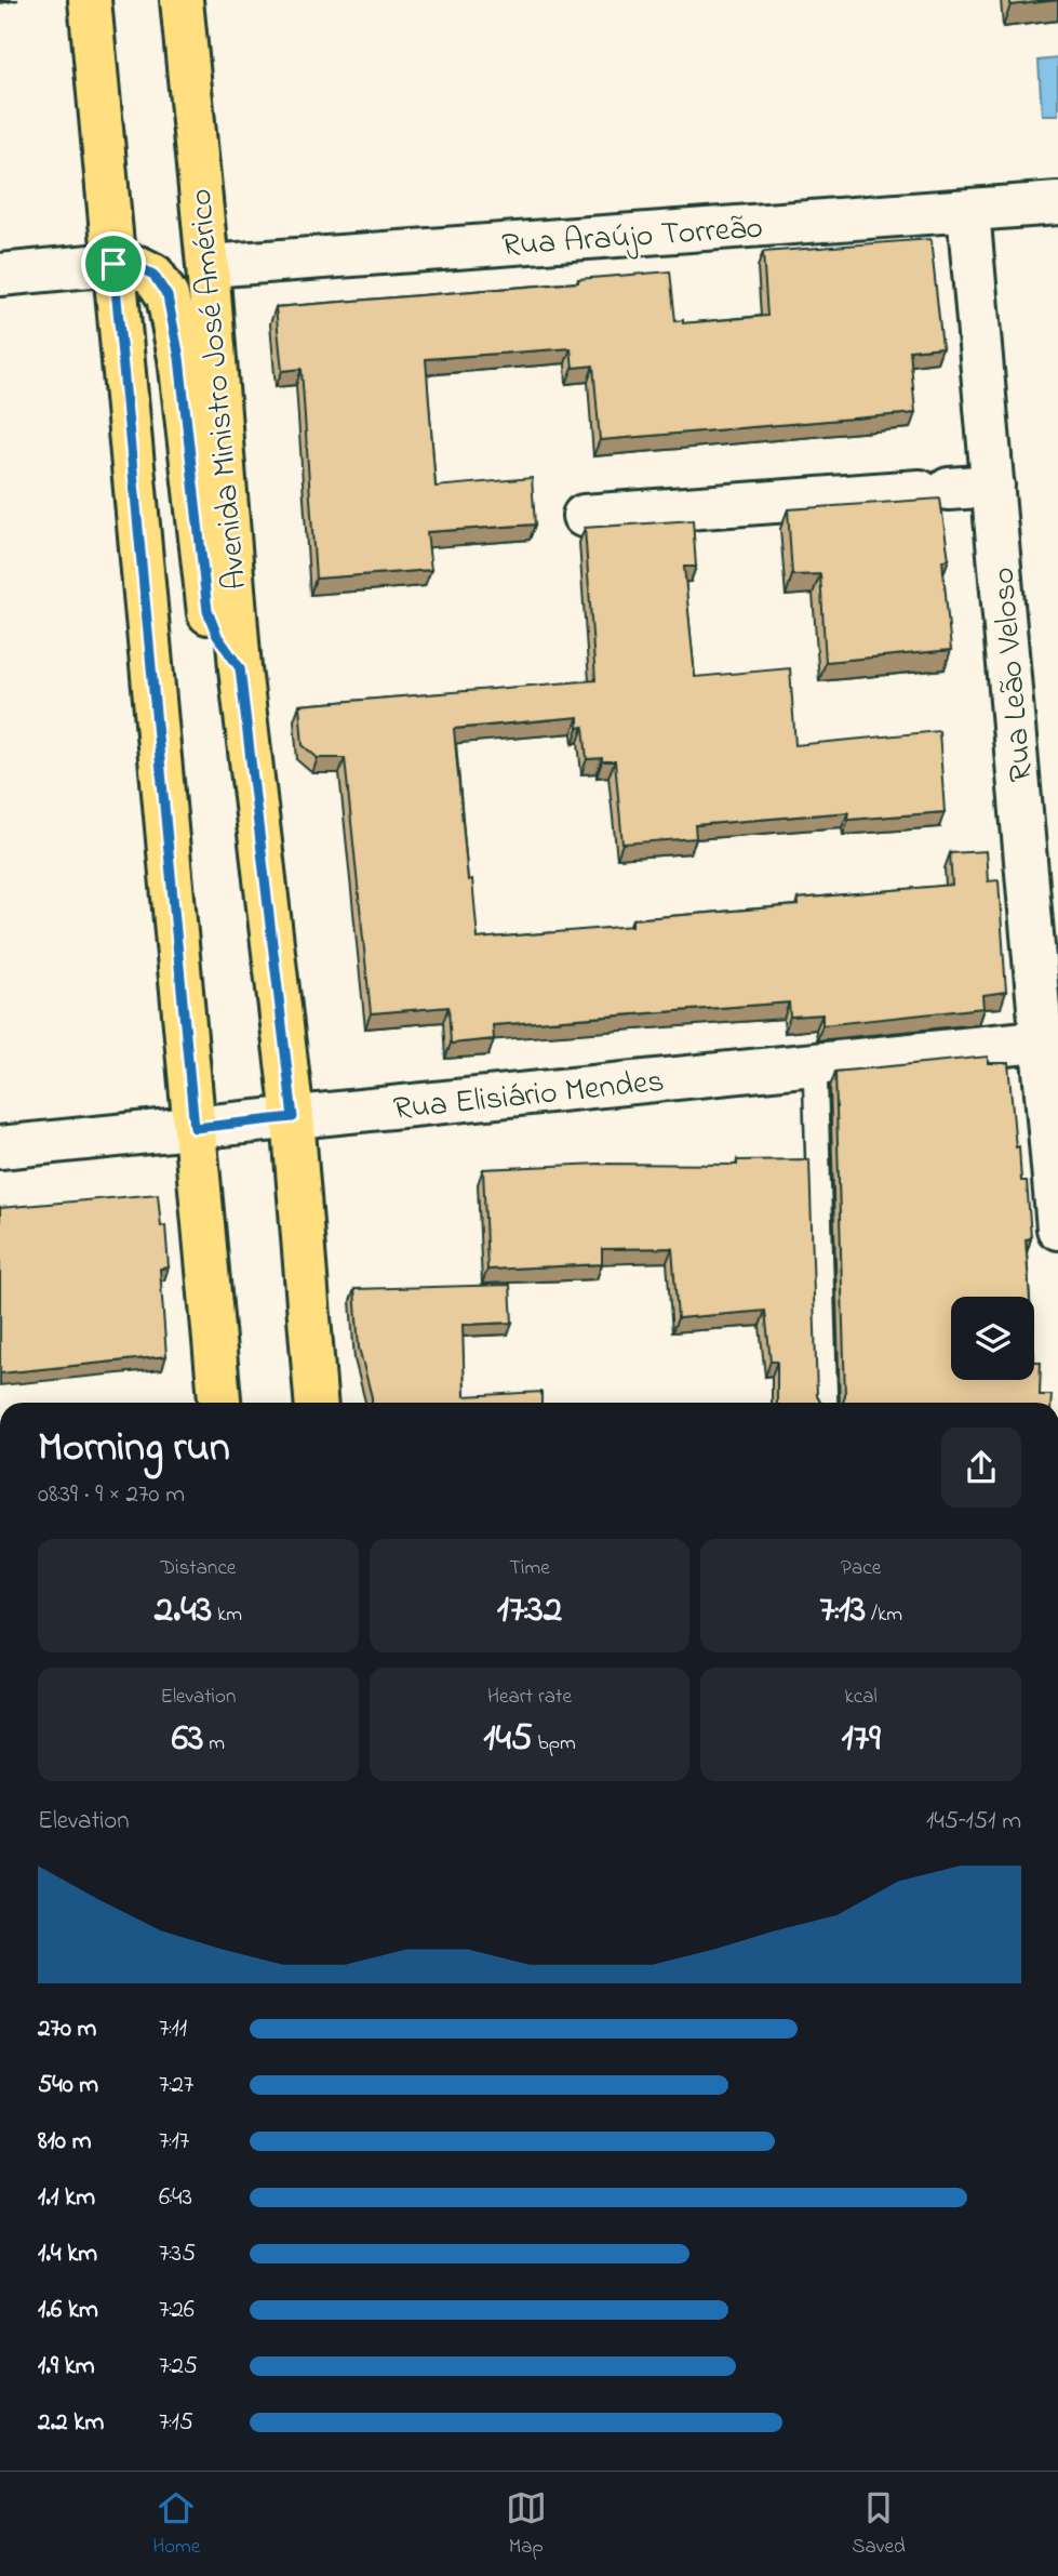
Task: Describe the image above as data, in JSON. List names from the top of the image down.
{
  "streets": {
    "main road": ["Avenida Ministro José Américo"],
    "street": ["Rua Araújo Torreão", "Rua Leão Veloso", "Rua Elisiário Mendes"]
  },
  "crossings": [
    ["Rua Araújo Torreão", "Avenida Ministro José Américo"],
    ["Rua Araújo Torreão", "Rua Leão Veloso"],
    ["Avenida Ministro José Américo", "Rua Elisiário Mendes"],
    ["Rua Leão Veloso", "Rua Elisiário Mendes"]
  ],
  "page": {
    "heading": ["Morning run", "08:39 · 9 × 270 m"],
    "stats": [
      ["Distance", "2.43 km"],
      ["Time", "17:32"],
      ["Pace", "7:13 /km"],
      ["Elevation", "63 m"],
      ["Heart rate", "145 bpm"],
      ["kcal", "179"]
    ],
    "chart": ["Elevation", "145–151 m"],
    "list": [
      {
        "name": "270 m",
        "note": "7:11"
      },
      {
        "name": "540 m",
        "note": "7:27"
      },
      {
        "name": "810 m",
        "note": "7:17"
      },
      {
        "name": "1.1 km",
        "note": "6:43"
      },
      {
        "name": "1.4 km",
        "note": "7:35"
      },
      {
        "name": "1.6 km",
        "note": "7:26"
      },
      {
        "name": "1.9 km",
        "note": "7:25"
      },
      {
        "name": "2.2 km",
        "note": "7:15"
      }
    ],
    "tabs": ["Home", "Map", "Saved"]
  }
}
